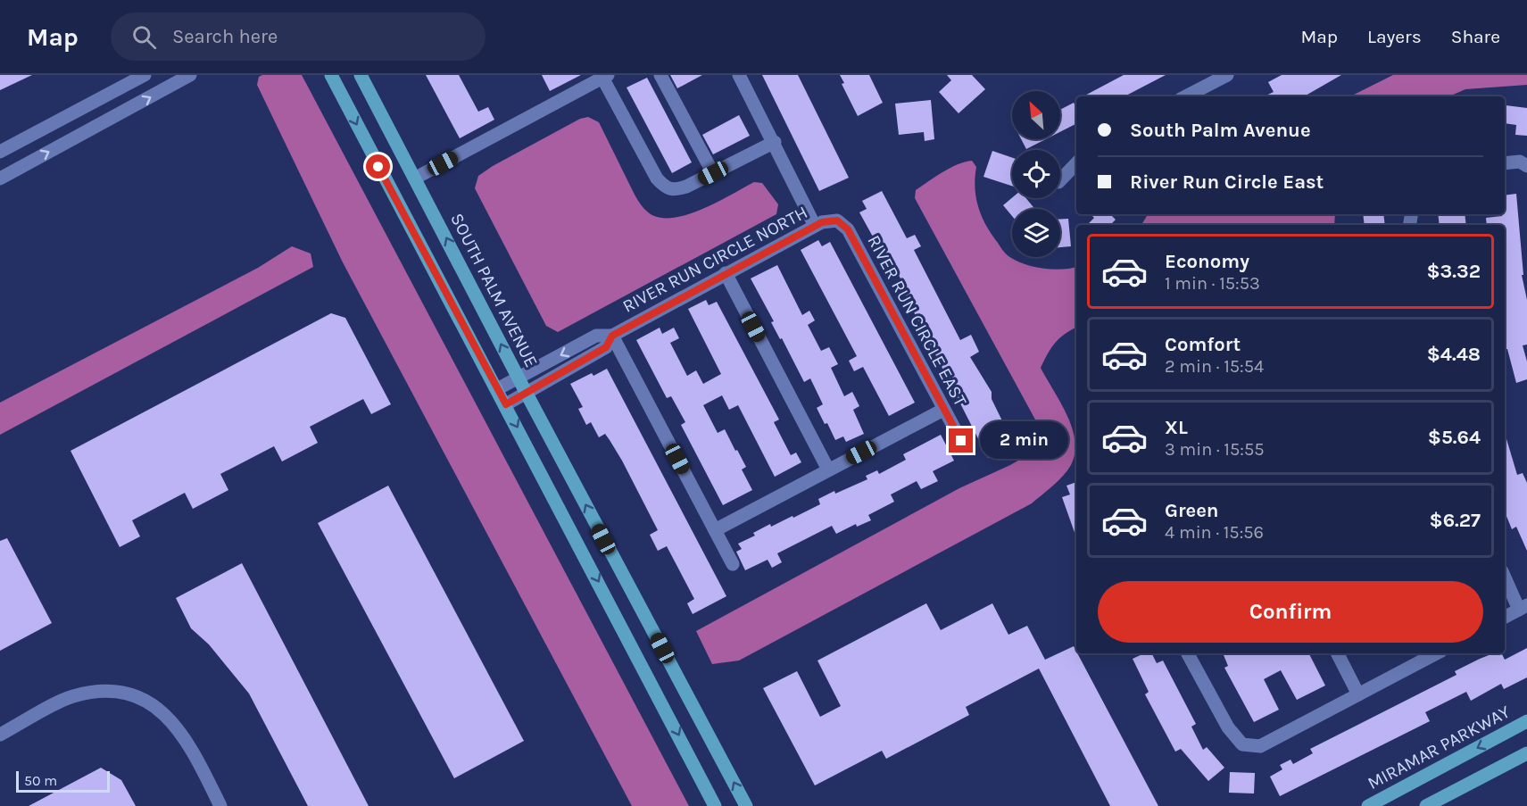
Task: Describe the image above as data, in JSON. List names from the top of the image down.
{
  "streets": {
    "main road": ["SOUTH PALM AVENUE", "MIRAMAR PARKWAY"],
    "street": ["RIVER RUN CIRCLE NORTH", "RIVER RUN CIRCLE EAST"]
  },
  "crossings": [
    ["RIVER RUN CIRCLE NORTH", "SOUTH PALM AVENUE"],
    ["RIVER RUN CIRCLE NORTH", "RIVER RUN CIRCLE EAST"]
  ],
  "scale_bar": "50 m",
  "north": "top left",
  "page": {
    "header": "Map",
    "search": "Search here",
    "nav": ["Map", "Layers", "Share"],
    "banner": ["South Palm Avenue", "River Run Circle East"],
    "list": [
      {
        "name": "Economy",
        "note": "1 min · 15:53",
        "value": "$3.32"
      },
      {
        "name": "Comfort",
        "note": "2 min · 15:54",
        "value": "$4.48"
      },
      {
        "name": "XL",
        "note": "3 min · 15:55",
        "value": "$5.64"
      },
      {
        "name": "Green",
        "note": "4 min · 15:56",
        "value": "$6.27"
      }
    ],
    "bubble": "2 min",
    "buttons": "Confirm",
    "scale": "50 m"
  }
}
